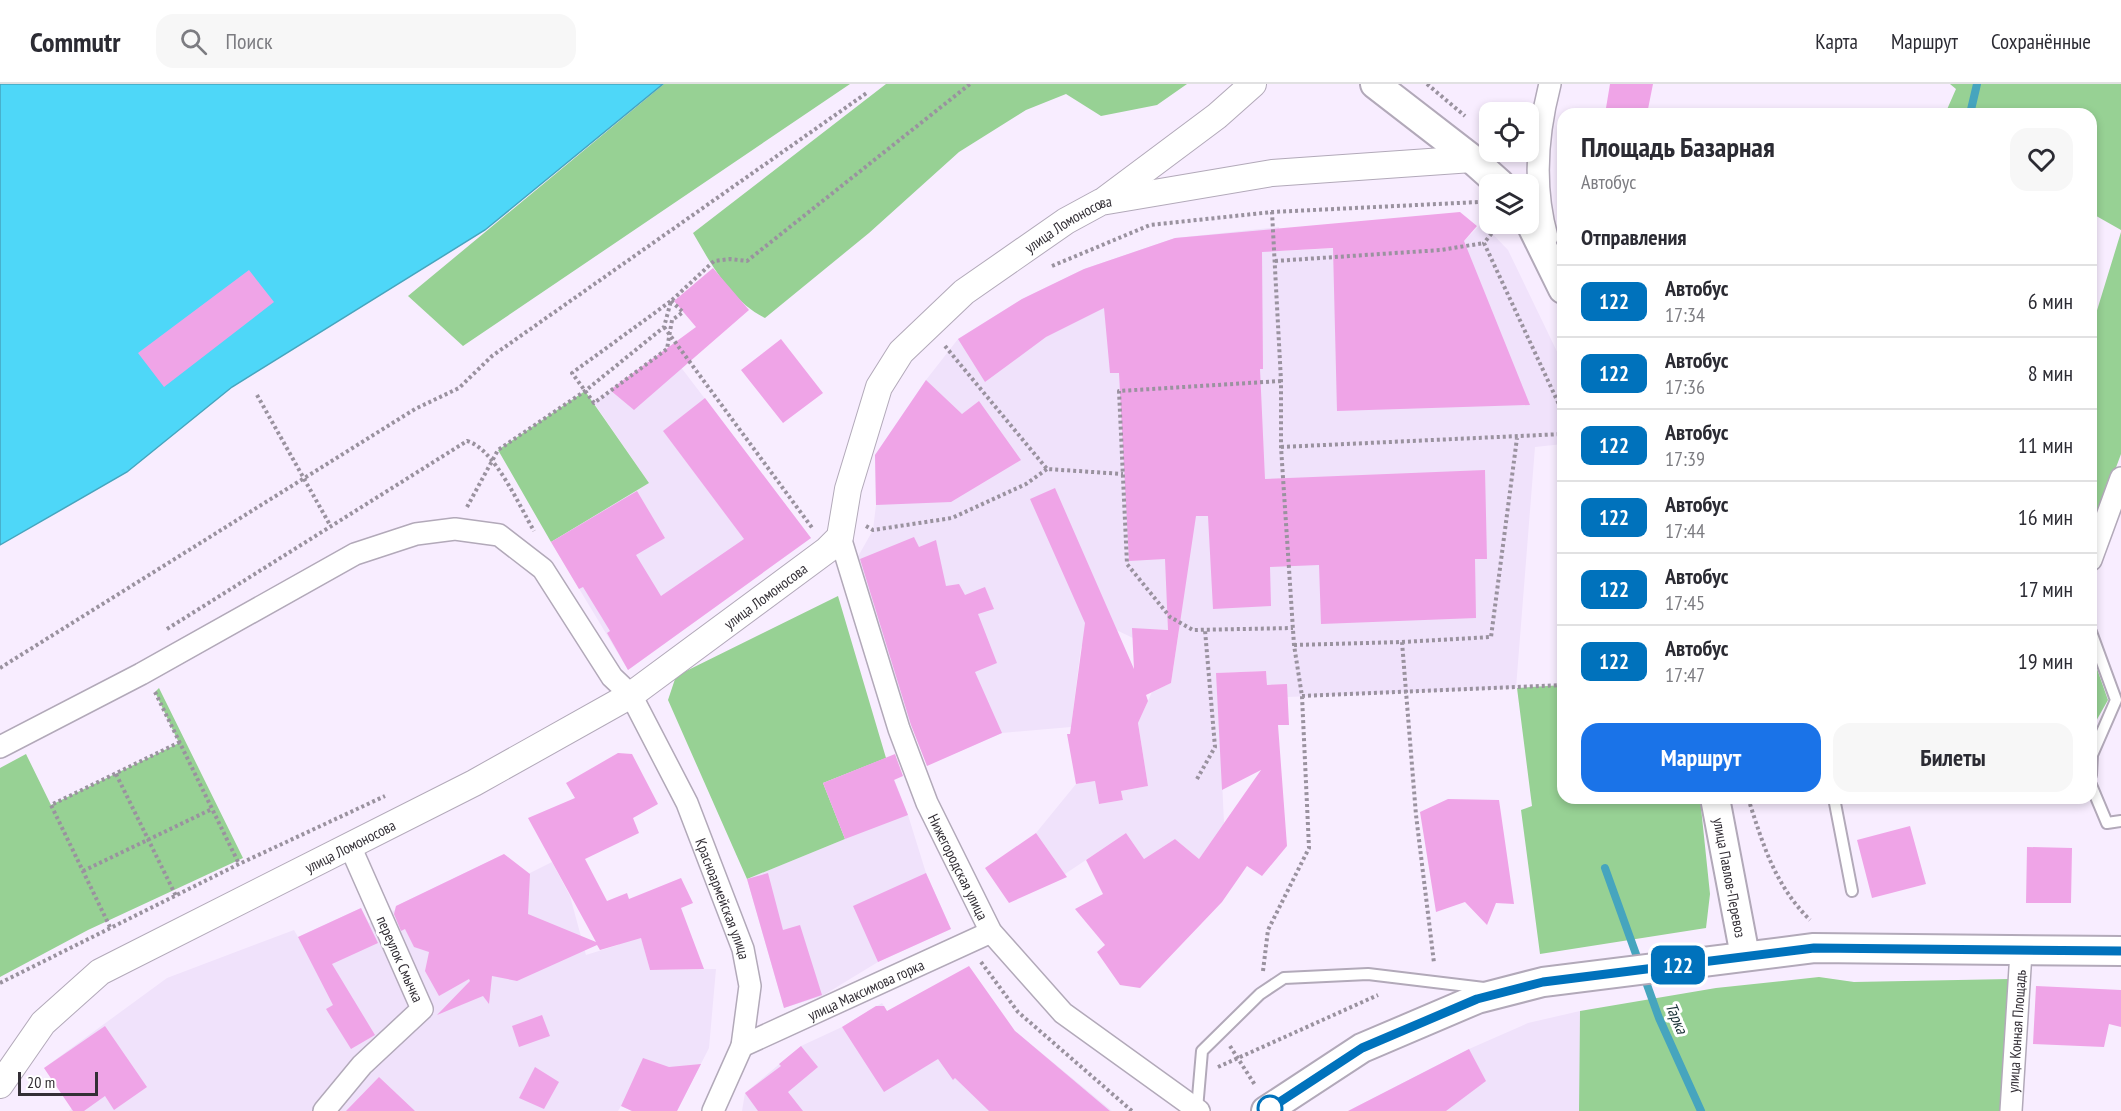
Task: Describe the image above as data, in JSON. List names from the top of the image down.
{
  "streets": {
    "main road": ["улица Павлов-Перевоз"],
    "street": [
      "улица Ломоносова",
      "Нижегородская улица",
      "Красноармейская улица",
      "переулок Смычка",
      "улица Максимова горка",
      "улица Конная Площадь"
    ]
  },
  "crossings": [
    ["улица Ломоносова", "Нижегородская улица"],
    ["улица Ломоносова", "Красноармейская улица"],
    ["улица Ломоносова", "переулок Смычка"],
    ["Нижегородская улица", "улица Максимова горка"],
    ["Красноармейская улица", "улица Максимова горка"]
  ],
  "water": ["Тарка"],
  "lines": ["bus line 122"],
  "scale_bar": "20 m",
  "page": {
    "header": "Commutr",
    "search": "Поиск",
    "nav": ["Карта", "Маршрут", "Сохранённые"],
    "on_map": "122",
    "heading": [
      ["Площадь Базарная", "Автобус"],
      "Отправления"
    ],
    "list": [
      {
        "mark": "122",
        "name": "Автобус",
        "note": "17:34",
        "value": "6 мин"
      },
      {
        "mark": "122",
        "name": "Автобус",
        "note": "17:36",
        "value": "8 мин"
      },
      {
        "mark": "122",
        "name": "Автобус",
        "note": "17:39",
        "value": "11 мин"
      },
      {
        "mark": "122",
        "name": "Автобус",
        "note": "17:44",
        "value": "16 мин"
      },
      {
        "mark": "122",
        "name": "Автобус",
        "note": "17:45",
        "value": "17 мин"
      },
      {
        "mark": "122",
        "name": "Автобус",
        "note": "17:47",
        "value": "19 мин"
      }
    ],
    "buttons": ["Маршрут", "Билеты"],
    "scale": "20 m"
  }
}
